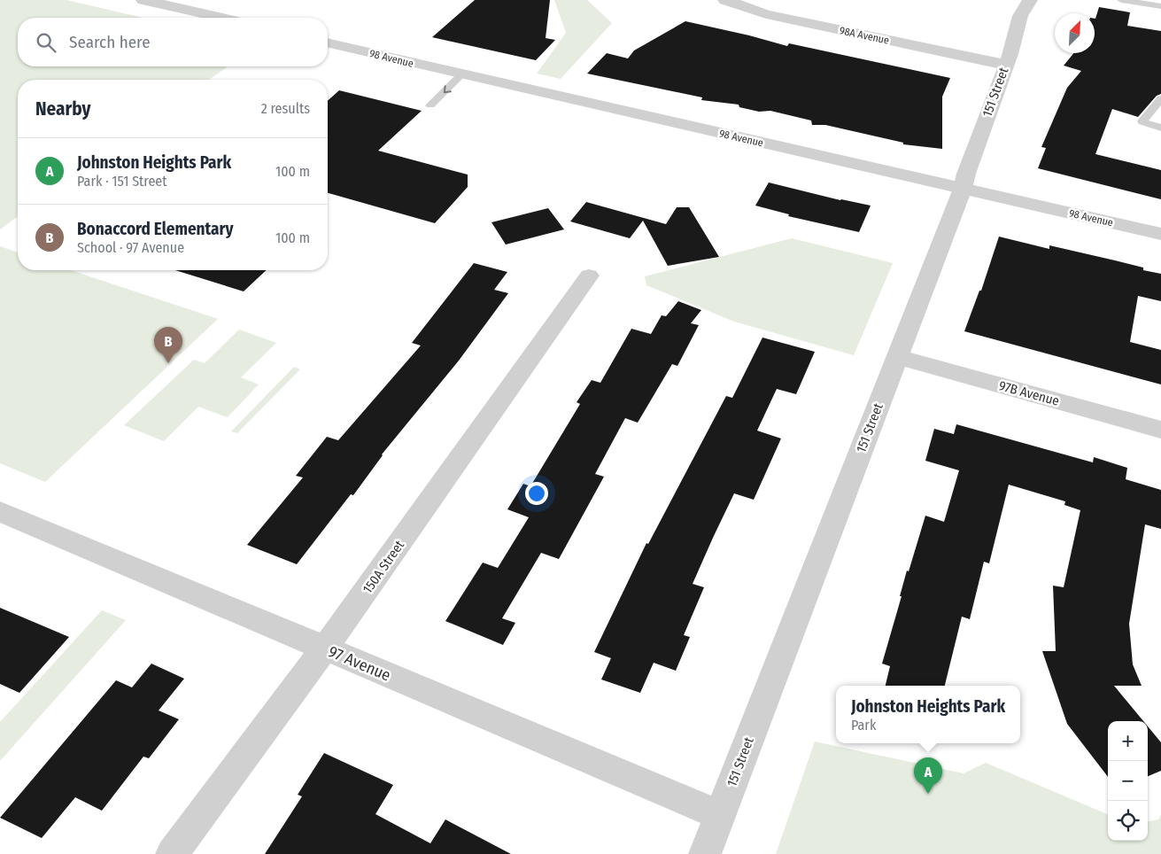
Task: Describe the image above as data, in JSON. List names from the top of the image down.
{
  "streets": {
    "street": [
      "98A Avenue",
      "98 Avenue",
      "151 Street",
      "97B Avenue",
      "150A Street",
      "97 Avenue"
    ]
  },
  "crossings": [
    ["98A Avenue", "151 Street"],
    ["98 Avenue", "151 Street"],
    ["151 Street", "97B Avenue"],
    ["151 Street", "97 Avenue"],
    ["150A Street", "97 Avenue"]
  ],
  "north": "top right",
  "page": {
    "search": "Search here",
    "heading": ["Nearby", "2 results"],
    "list": [
      {
        "mark": "A",
        "name": "Johnston Heights Park",
        "note": "Park · 151 Street",
        "value": "100 m"
      },
      {
        "mark": "B",
        "name": "Bonaccord Elementary",
        "note": "School · 97 Avenue",
        "value": "100 m"
      }
    ],
    "pins": ["B", "A"],
    "popup": ["Johnston Heights Park", "Park"],
    "map_buttons": ["+", "−"]
  }
}
